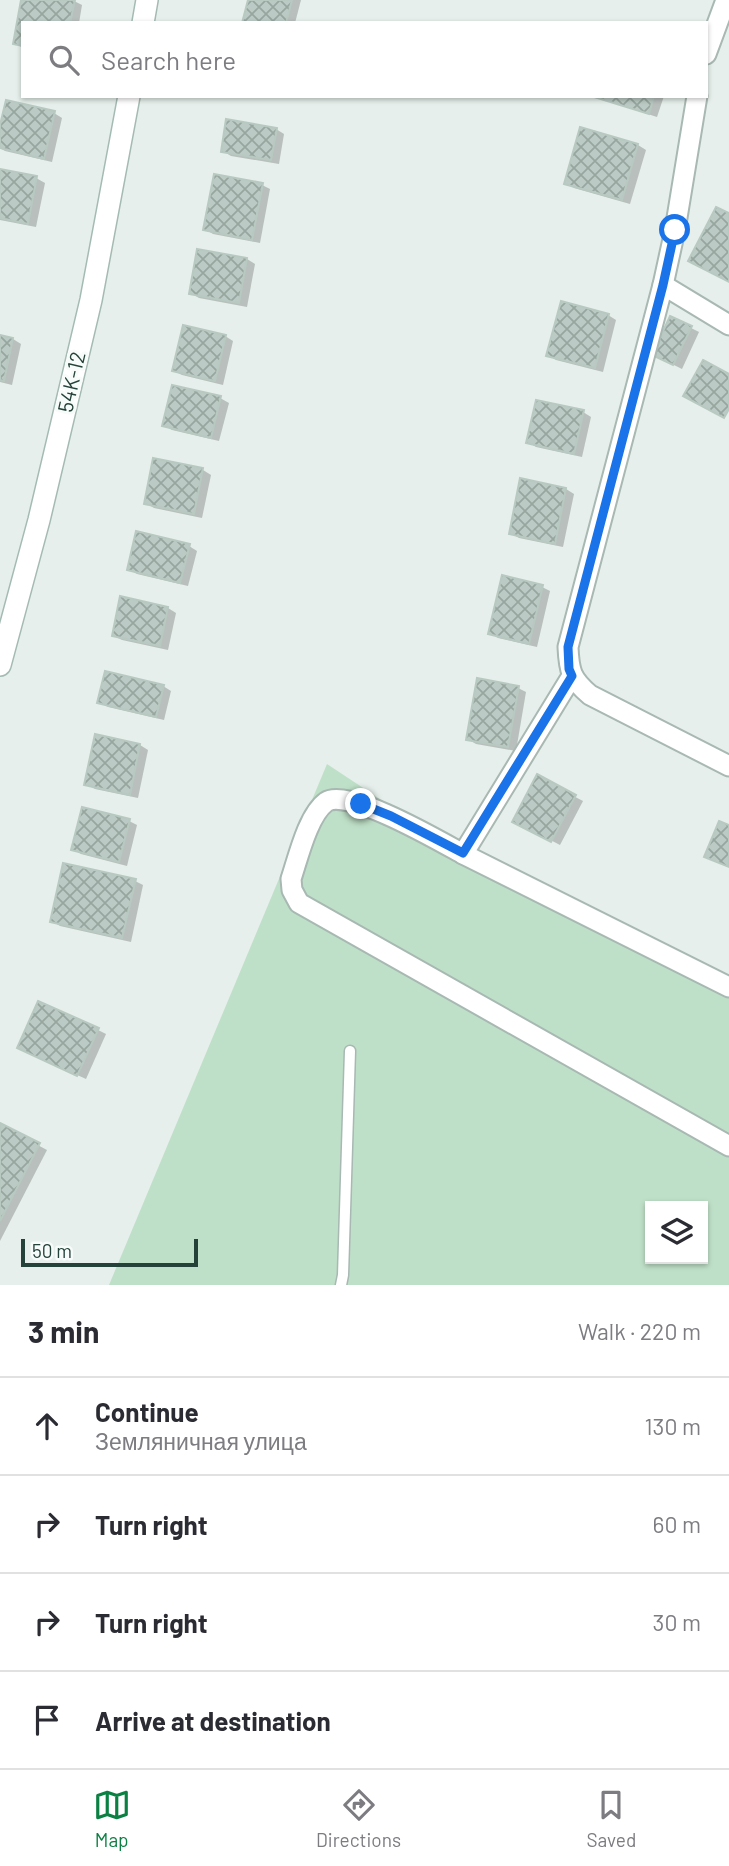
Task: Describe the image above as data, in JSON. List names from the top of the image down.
{
  "streets": {
    "street": ["54K-12"]
  },
  "scale_bar": "50 m",
  "page": {
    "search": "Search here",
    "scale": "50 m",
    "heading": ["3 min", "Walk · 220 m"],
    "list": [
      ["Continue", "Земляничная улица", "130 m"],
      ["Turn right", "60 m"],
      ["Turn right", "30 m"],
      "Arrive at destination"
    ],
    "nav": ["Map", "Directions", "Saved"]
  }
}
